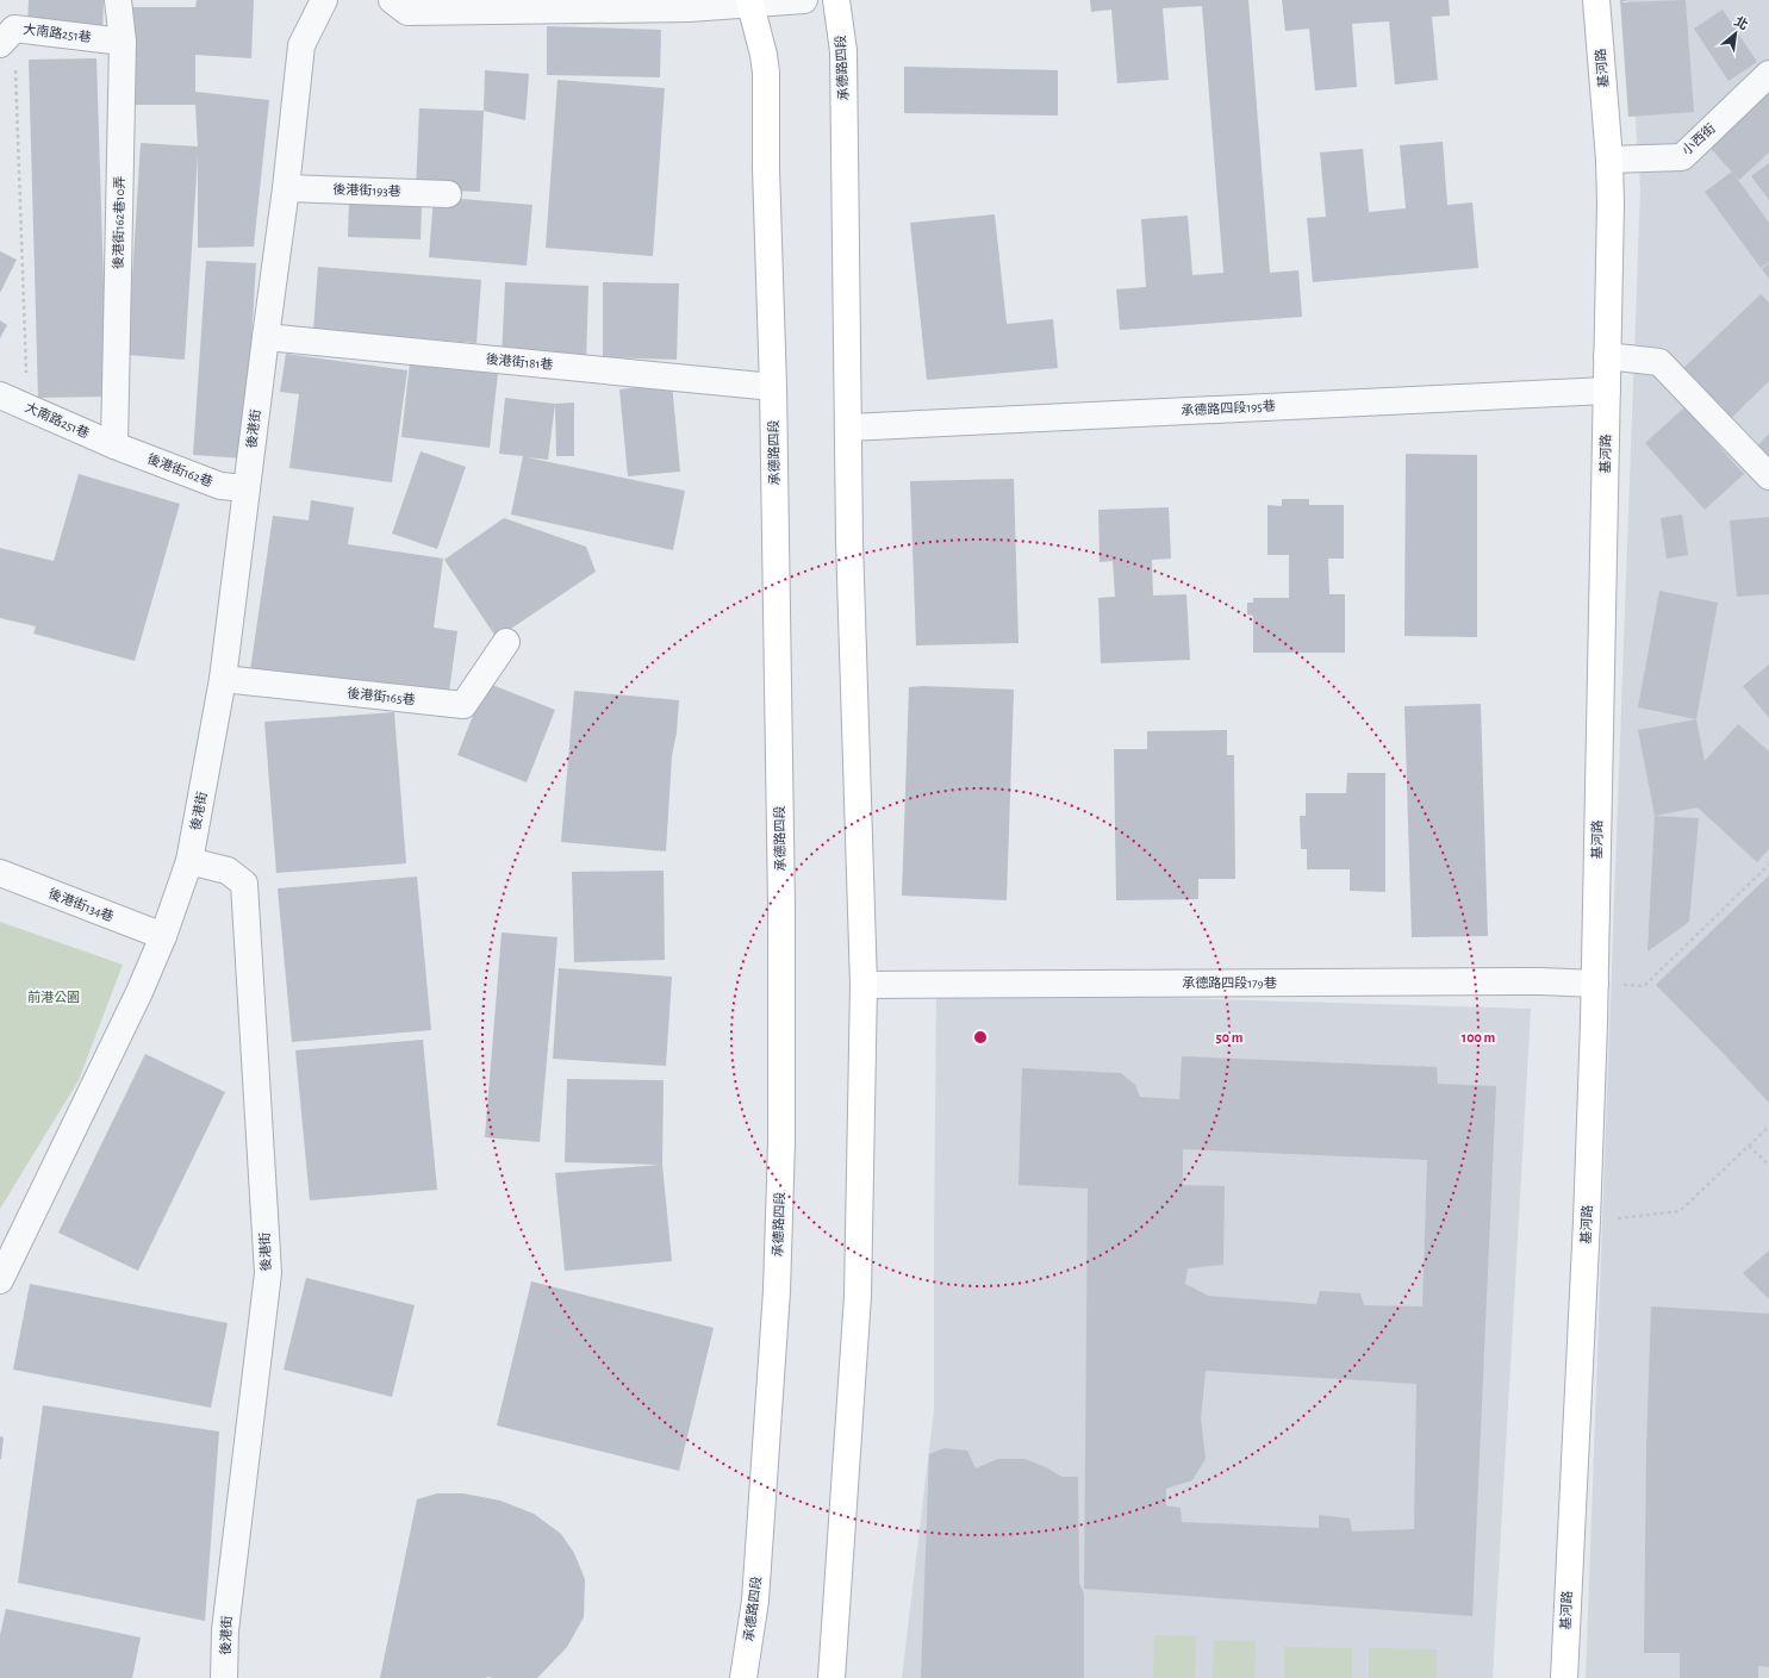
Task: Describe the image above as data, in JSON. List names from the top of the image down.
{
  "streets": {
    "main road": ["承德路四段", "基河路"],
    "street": [
      "大南路251巷",
      "小西街",
      "後港街193巷",
      "後港街162巷10弄",
      "後港街181巷",
      "承德路四段195巷",
      "後港街",
      "後港街162巷",
      "後港街165巷",
      "後港街134巷",
      "承德路四段179巷"
    ]
  },
  "crossings": [
    ["大南路251巷", "後港街162巷10弄"],
    ["大南路251巷", "後港街162巷"],
    ["承德路四段", "後港街181巷"],
    ["承德路四段", "承德路四段195巷"],
    ["承德路四段", "承德路四段179巷"],
    ["基河路", "小西街"],
    ["基河路", "承德路四段195巷"],
    ["基河路", "承德路四段179巷"],
    ["後港街193巷", "後港街"],
    ["後港街162巷10弄", "後港街162巷"],
    ["後港街181巷", "後港街"],
    ["後港街", "後港街162巷"],
    ["後港街", "後港街165巷"],
    ["後港街", "後港街134巷"]
  ],
  "parks": ["前港公園"],
  "north": "top right",
  "rings": ["50 m", "100 m"]
}
